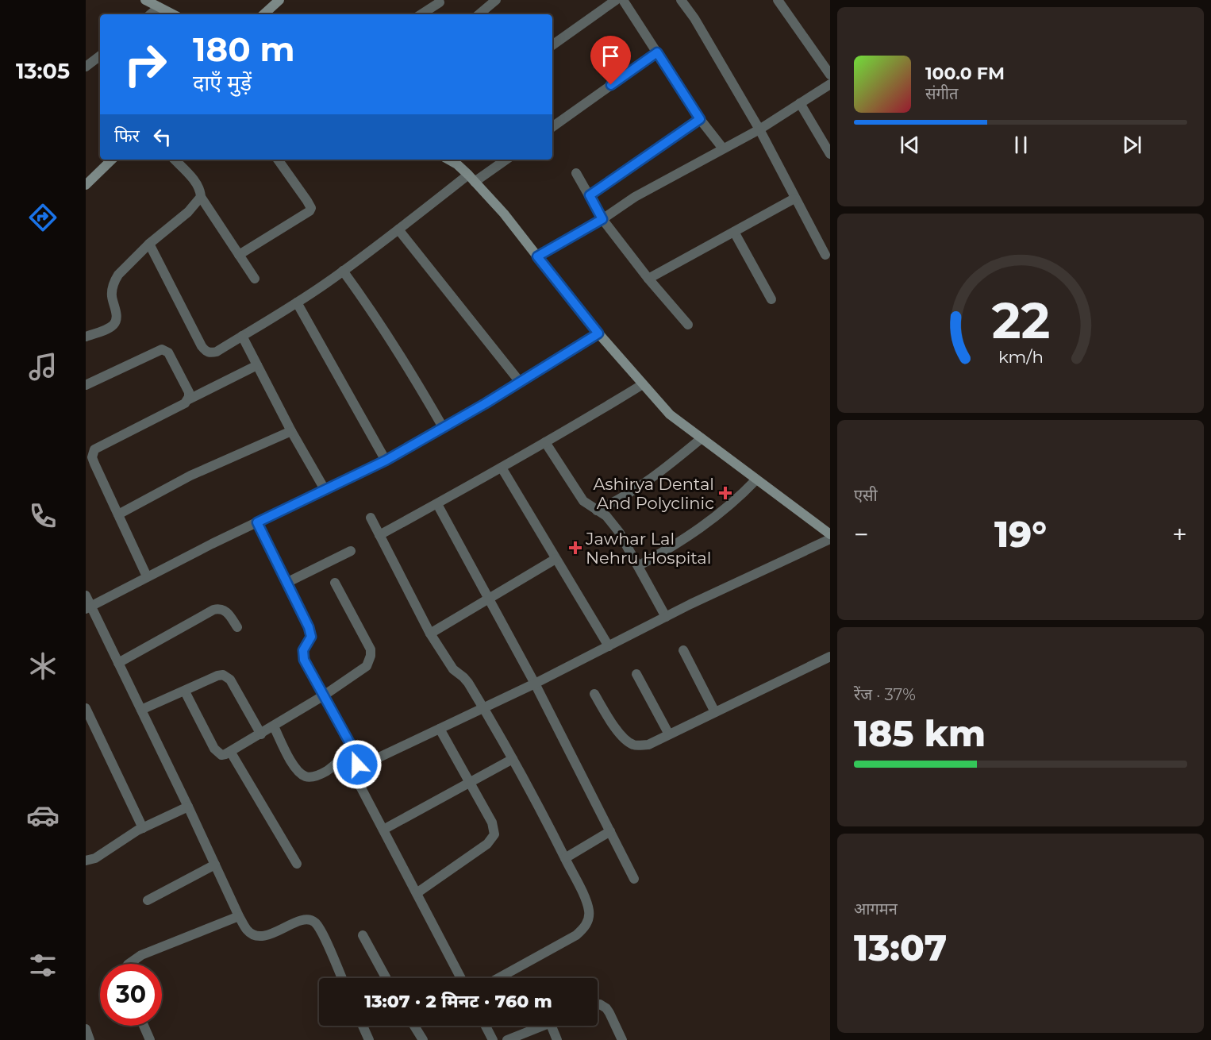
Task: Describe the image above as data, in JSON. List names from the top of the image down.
{
  "places": {
    "health": ["Ashirya Dental And Polyclinic", "Jawhar Lal Nehru Hospital"]
  },
  "page": {
    "tabs": "13:05",
    "turn": ["180 m", "दाएँ मुड़ें"],
    "song": ["100.0 FM", "संगीत"],
    "then": "फिर",
    "tile": [
      "एसी",
      ["रेंज · 37%", "185 km"],
      ["आगमन", "13:07"]
    ],
    "heat": ["−", "19°", "+"],
    "limit": "30",
    "trip": "13:07 · 2 मिनट · 760 m",
    "gauge": ["22", "km/h"]
  }
}
